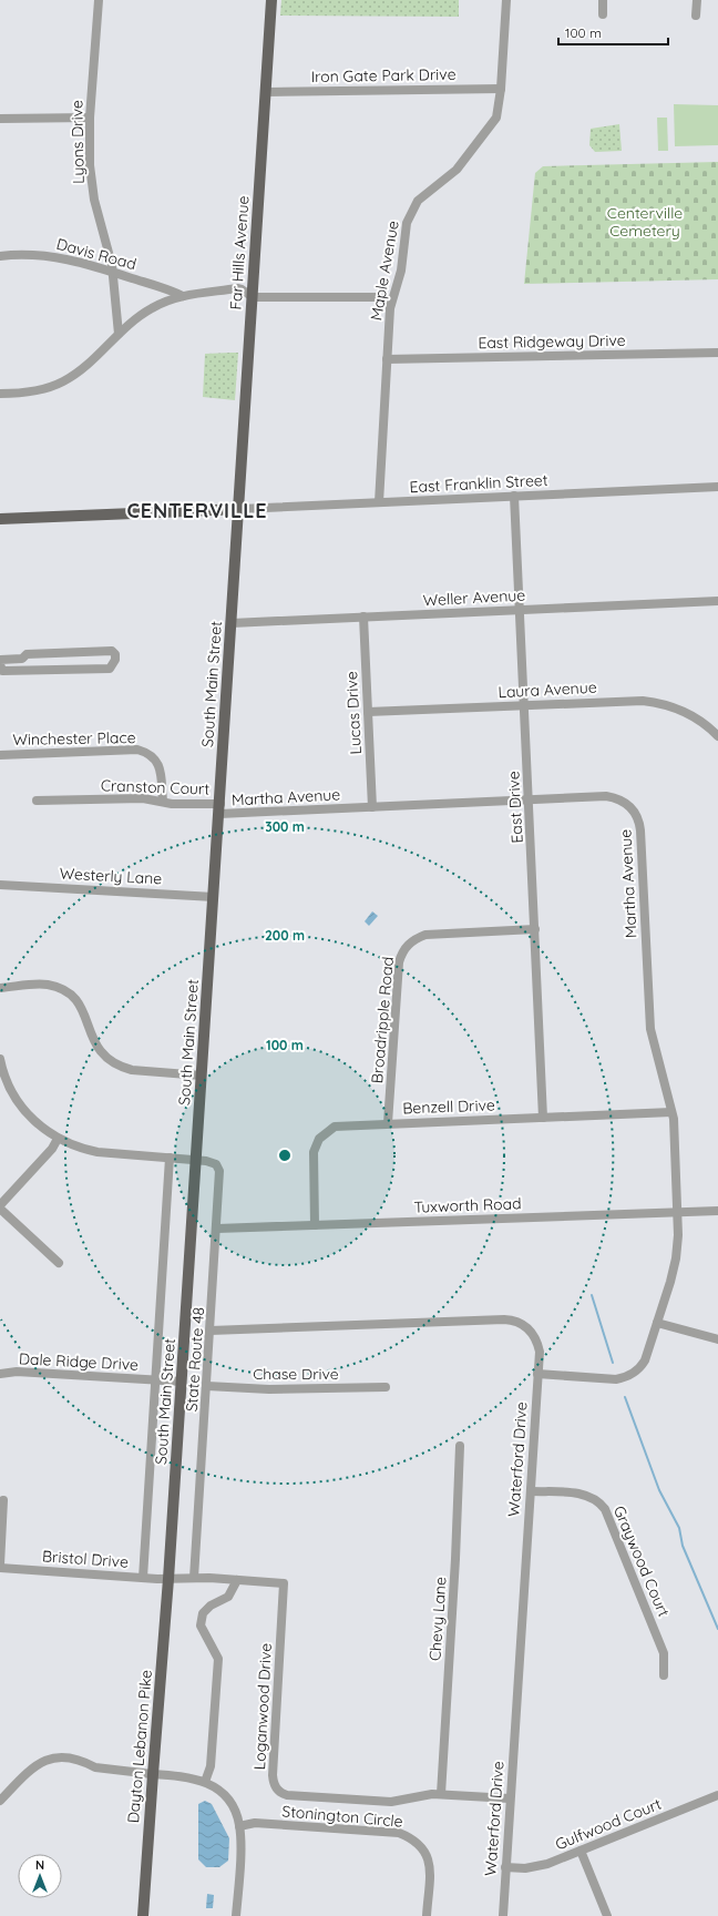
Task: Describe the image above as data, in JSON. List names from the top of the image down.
{
  "streets": {
    "main road": ["Far Hills Avenue", "South Main Street", "Dayton Lebanon Pike"],
    "street": [
      "Iron Gate Park Drive",
      "Lyons Drive",
      "Davis Road",
      "Maple Avenue",
      "East Ridgeway Drive",
      "East Franklin Street",
      "Weller Avenue",
      "Laura Avenue",
      "Lucas Drive",
      "Winchester Place",
      "Cranston Court",
      "Martha Avenue",
      "East Drive",
      "Westerly Lane",
      "Broadripple Road",
      "Benzell Drive",
      "Tuxworth Road",
      "State Route 48",
      "Dale Ridge Drive",
      "Chase Drive",
      "Waterford Drive",
      "Bristol Drive",
      "Graywood Court",
      "Chevy Lane",
      "Loganwood Drive",
      "Stonington Circle",
      "Gulfwood Court"
    ]
  },
  "crossings": [
    ["Iron Gate Park Drive", "Far Hills Avenue"],
    ["Iron Gate Park Drive", "Maple Avenue"],
    ["Lyons Drive", "Davis Road"],
    ["Far Hills Avenue", "East Franklin Street"],
    ["Far Hills Avenue", "South Main Street"],
    ["Maple Avenue", "East Ridgeway Drive"],
    ["Maple Avenue", "East Franklin Street"],
    ["East Franklin Street", "South Main Street"],
    ["East Franklin Street", "East Drive"],
    ["Weller Avenue", "South Main Street"],
    ["Weller Avenue", "Lucas Drive"],
    ["Weller Avenue", "East Drive"],
    ["South Main Street", "Cranston Court"],
    ["South Main Street", "Martha Avenue"],
    ["South Main Street", "Westerly Lane"],
    ["South Main Street", "State Route 48"],
    ["South Main Street", "Dale Ridge Drive"],
    ["South Main Street", "Bristol Drive"],
    ["South Main Street", "Loganwood Drive"],
    ["South Main Street", "Dayton Lebanon Pike"],
    ["Laura Avenue", "Lucas Drive"],
    ["Laura Avenue", "East Drive"],
    ["Lucas Drive", "Martha Avenue"],
    ["Winchester Place", "Cranston Court"],
    ["Cranston Court", "Martha Avenue"],
    ["Martha Avenue", "East Drive"],
    ["Martha Avenue", "Benzell Drive"],
    ["Martha Avenue", "Tuxworth Road"],
    ["Martha Avenue", "Waterford Drive"],
    ["East Drive", "Broadripple Road"],
    ["East Drive", "Benzell Drive"],
    ["Broadripple Road", "Benzell Drive"],
    ["Benzell Drive", "Tuxworth Road"],
    ["Tuxworth Road", "State Route 48"],
    ["State Route 48", "Chase Drive"],
    ["State Route 48", "Waterford Drive"],
    ["State Route 48", "Loganwood Drive"],
    ["Waterford Drive", "Graywood Court"],
    ["Waterford Drive", "Loganwood Drive"],
    ["Waterford Drive", "Gulfwood Court"],
    ["Bristol Drive", "Loganwood Drive"],
    ["Bristol Drive", "Dayton Lebanon Pike"],
    ["Chevy Lane", "Loganwood Drive"],
    ["Loganwood Drive", "Dayton Lebanon Pike"]
  ],
  "districts": ["CENTERVILLE"],
  "parks": ["Centerville Cemetery"],
  "scale_bar": "100 m",
  "north": "top",
  "rings": ["300 m", "200 m", "100 m"]
}
